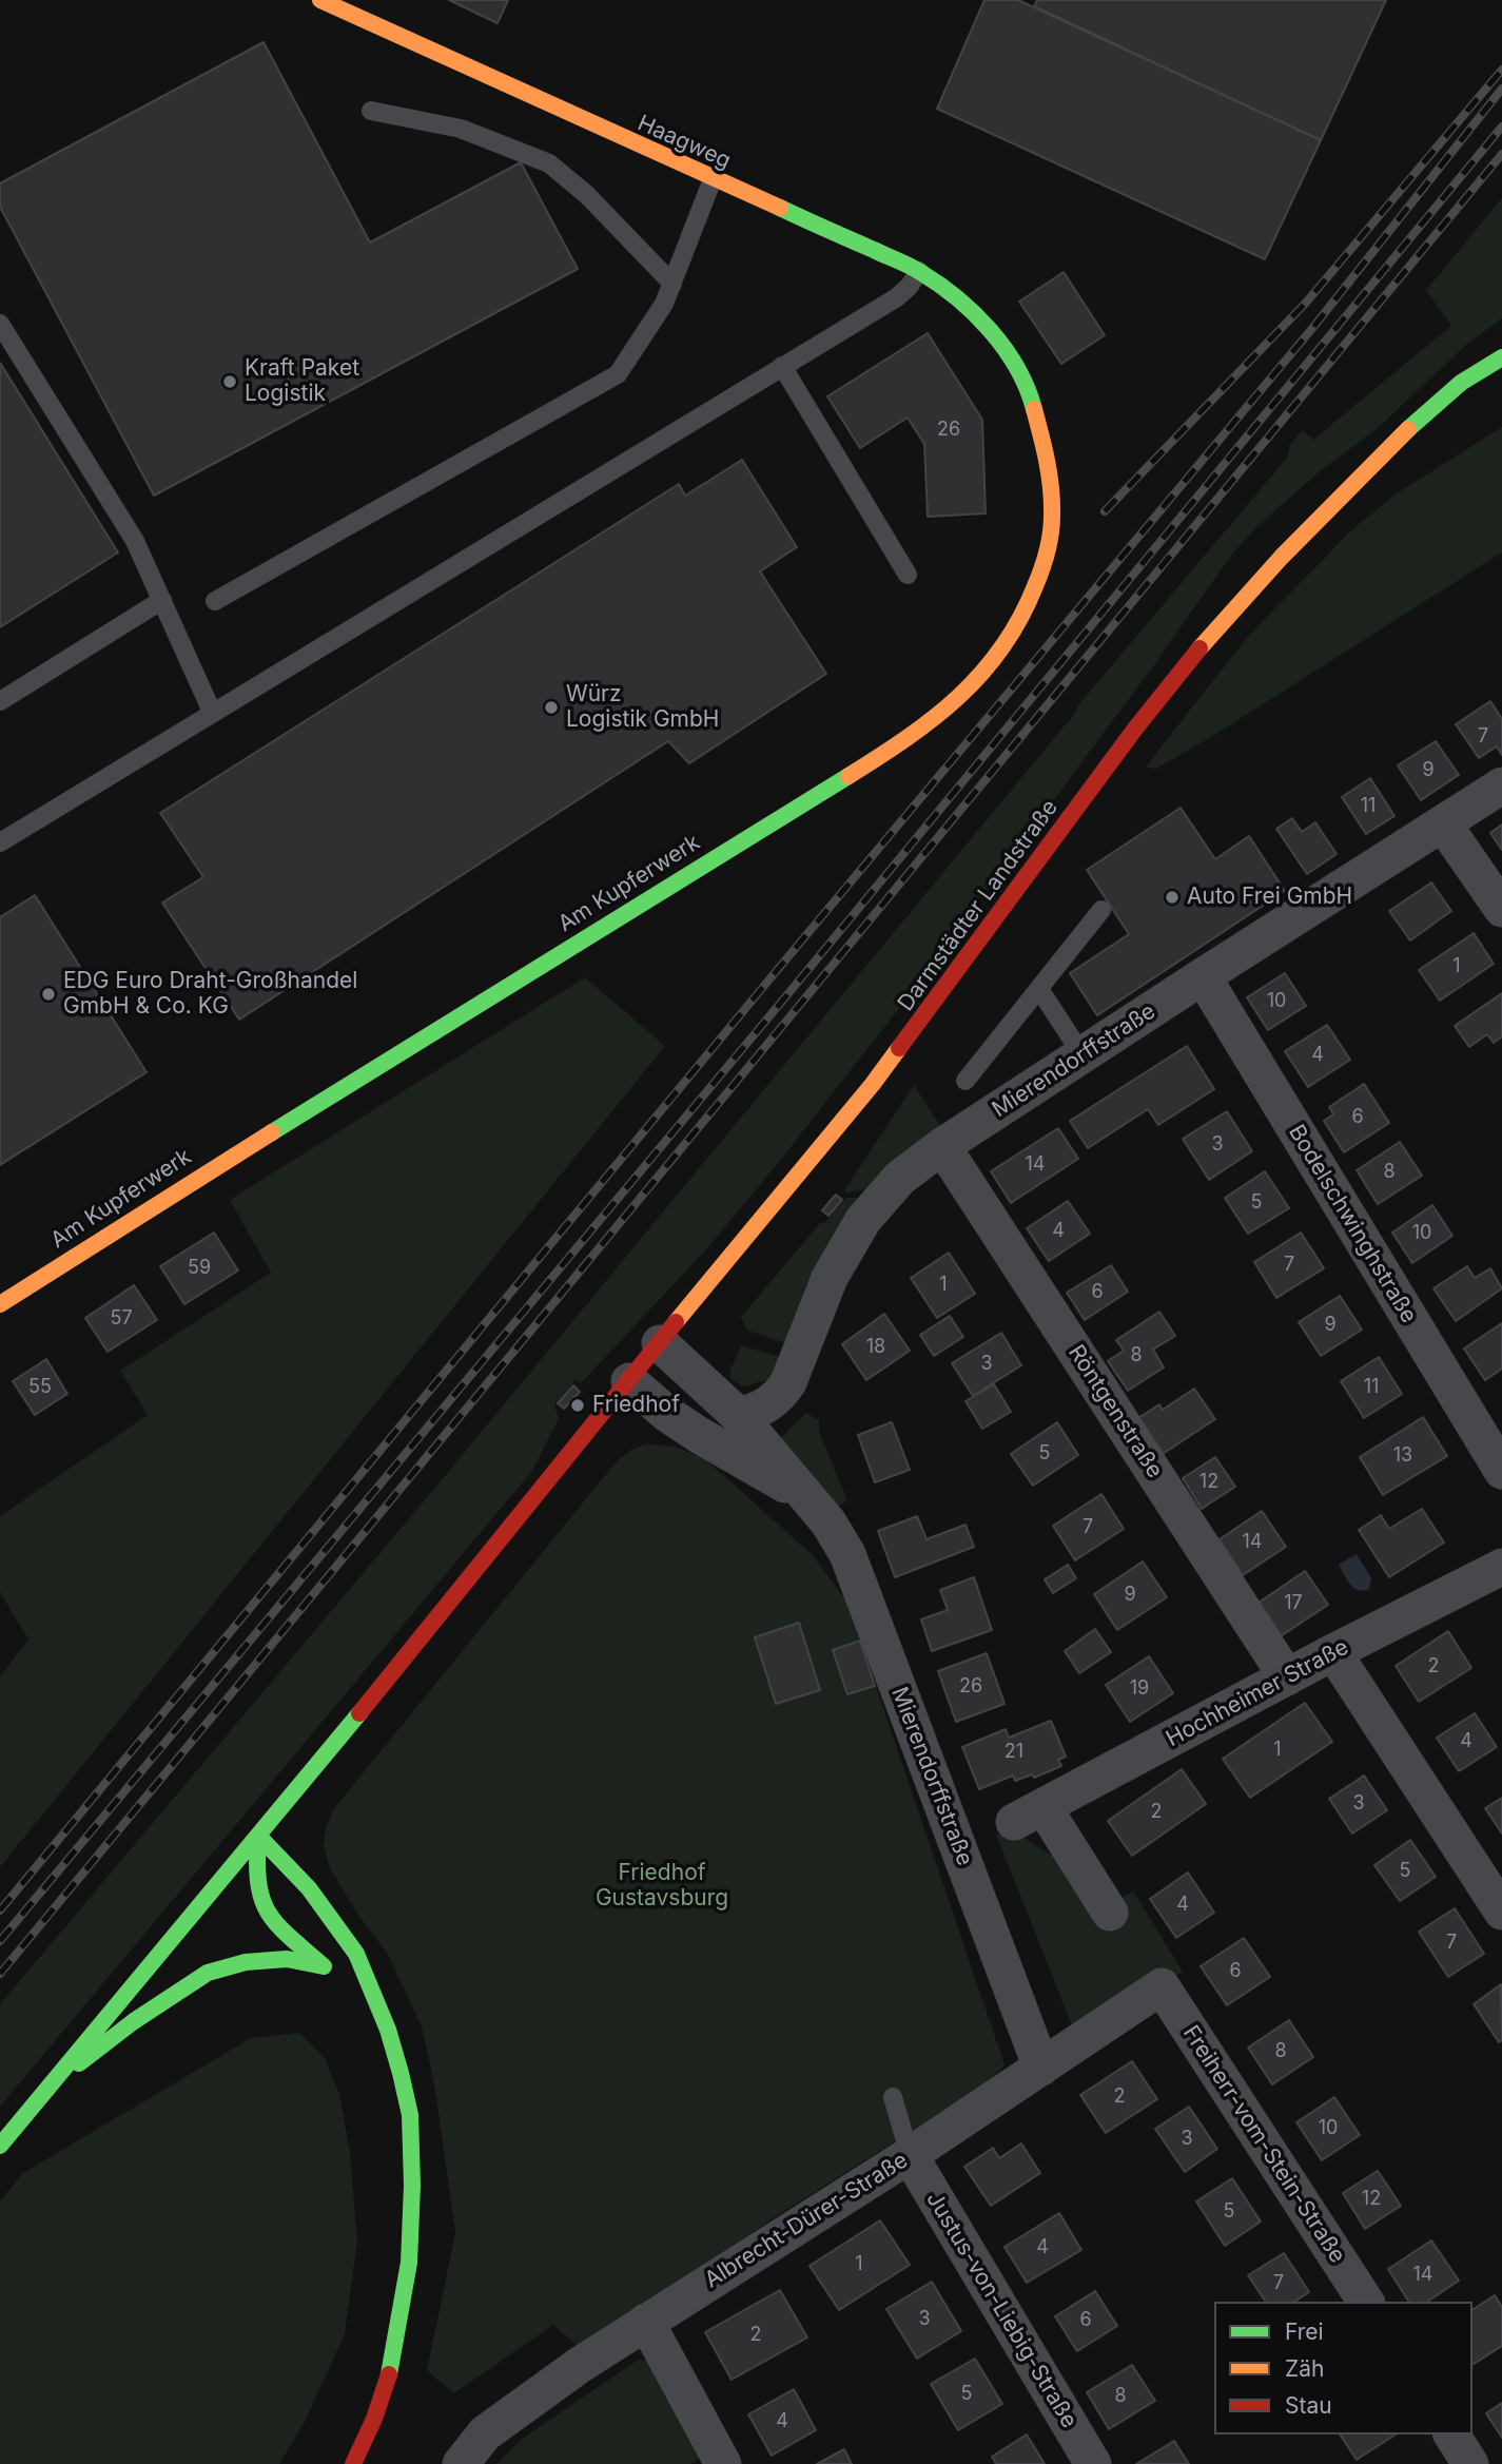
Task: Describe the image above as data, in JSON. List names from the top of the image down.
{
  "streets": {
    "main road": ["Haagweg", "Am Kupferwerk", "Darmstädter Landstraße"],
    "street": [
      "Mierendorffstraße",
      "Bodelschwinghstraße",
      "Röntgenstraße",
      "Hochheimer Straße",
      "Freiherr-vom-Stein-Straße",
      "Albrecht-Dürer-Straße",
      "Justus-von-Liebig-Straße"
    ]
  },
  "crossings": [
    ["Haagweg", "Am Kupferwerk"],
    ["Darmstädter Landstraße", "Mierendorffstraße"],
    ["Mierendorffstraße", "Bodelschwinghstraße"],
    ["Mierendorffstraße", "Röntgenstraße"],
    ["Mierendorffstraße", "Albrecht-Dürer-Straße"],
    ["Röntgenstraße", "Hochheimer Straße"],
    ["Freiherr-vom-Stein-Straße", "Albrecht-Dürer-Straße"],
    ["Albrecht-Dürer-Straße", "Justus-von-Liebig-Straße"]
  ],
  "parks": ["Friedhof Gustavsburg"],
  "places": [
    "Kraft Paket Logistik",
    "Würz Logistik GmbH",
    "Auto Frei GmbH",
    "EDG Euro Draht-Großhandel GmbH & Co. KG",
    "Friedhof"
  ],
  "house_numbers": [
    "26",
    "7",
    "9",
    "11",
    "1",
    "10",
    "4",
    "6",
    "3",
    "14",
    "8",
    "5",
    "4",
    "10",
    "7",
    "59",
    "1",
    "6",
    "57",
    "9",
    "18",
    "8",
    "3",
    "55",
    "11",
    "5",
    "13",
    "12",
    "7",
    "14",
    "9",
    "17",
    "2",
    "26",
    "19",
    "4",
    "1",
    "21",
    "3",
    "2",
    "5",
    "4",
    "7",
    "6",
    "8",
    "2",
    "10",
    "3",
    "12",
    "5",
    "4",
    "1",
    "14",
    "7",
    "3",
    "6",
    "2",
    "5",
    "8",
    "4"
  ],
  "legend": ["Frei", "Zäh", "Stau"]
}
